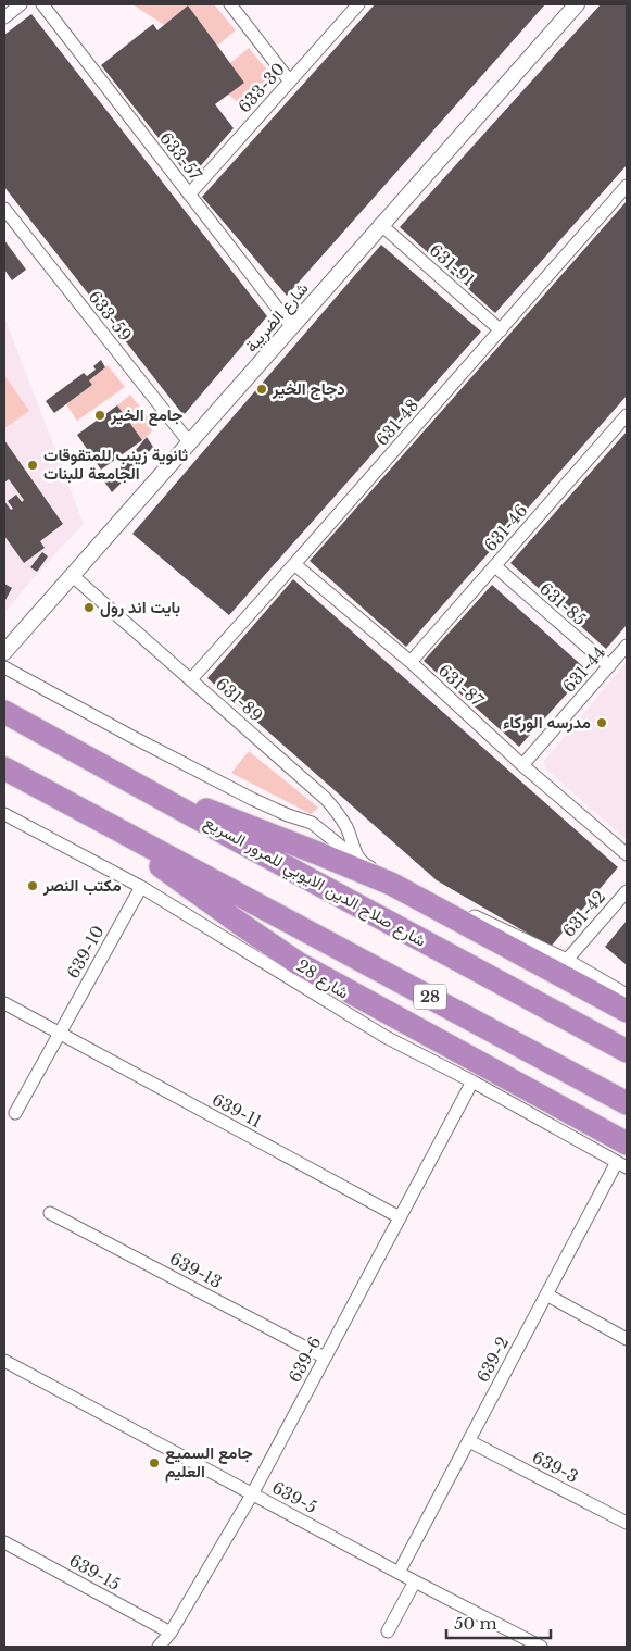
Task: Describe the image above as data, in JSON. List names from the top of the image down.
{
  "streets": {
    "highway": ["شارع صلاح الدين الايوبي للمرور السريع", "28"],
    "street": [
      "633-30",
      "633-57",
      "631-91",
      "633-59",
      "شارع الضريبة",
      "631-48",
      "631-46",
      "631-85",
      "631-44",
      "631-87",
      "631-89",
      "631-42",
      "639-10",
      "شارع 28",
      "639-11",
      "639-13",
      "639-6",
      "639-2",
      "639-3",
      "639-5",
      "639-15"
    ]
  },
  "crossings": [
    ["633-30", "633-57"],
    ["633-57", "شارع الضريبة"],
    ["631-91", "شارع الضريبة"],
    ["631-91", "631-48"],
    ["633-59", "شارع الضريبة"],
    ["شارع الضريبة", "631-89"],
    ["631-48", "631-87"],
    ["631-48", "631-89"],
    ["631-46", "631-85"],
    ["631-46", "631-87"],
    ["631-85", "631-44"],
    ["631-44", "631-87"],
    ["639-10", "شارع 28"],
    ["639-10", "639-11"],
    ["شارع 28", "639-6"],
    ["شارع 28", "639-2"],
    ["639-11", "639-6"],
    ["639-13", "639-6"],
    ["639-6", "639-5"],
    ["639-6", "639-15"],
    ["639-2", "639-3"],
    ["639-2", "639-5"]
  ],
  "places": [
    "دجاج الخير",
    "جامع الخير",
    "ثانوية زينب للمتقوقات الجامعة للبنات",
    "بايت اند رول",
    "مدرسه الوركاء",
    "مكتب النصر",
    "جامع السميع العليم"
  ],
  "scale_bar": "50 m"
}
